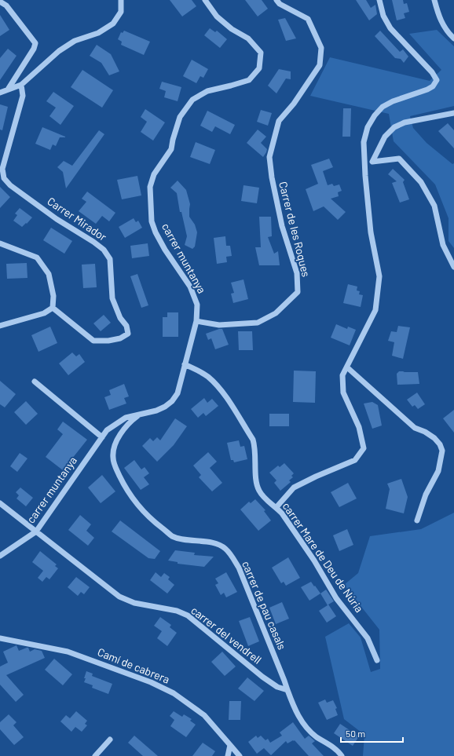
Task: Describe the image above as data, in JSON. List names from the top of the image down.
{
  "streets": {
    "street": [
      "Carrer Mirador",
      "Carrer de les Roques",
      "carrer muntanya",
      "carrer Mare de Deu de Núria",
      "carrer de pau casals",
      "carrer del vendrell",
      "Camí de cabrera"
    ]
  },
  "crossings": [
    ["Carrer de les Roques", "carrer muntanya"],
    ["carrer muntanya", "carrer Mare de Deu de Núria"],
    ["carrer muntanya", "carrer de pau casals"],
    ["carrer muntanya", "carrer del vendrell"],
    ["carrer de pau casals", "carrer del vendrell"]
  ],
  "scale_bar": "50 m"
}
